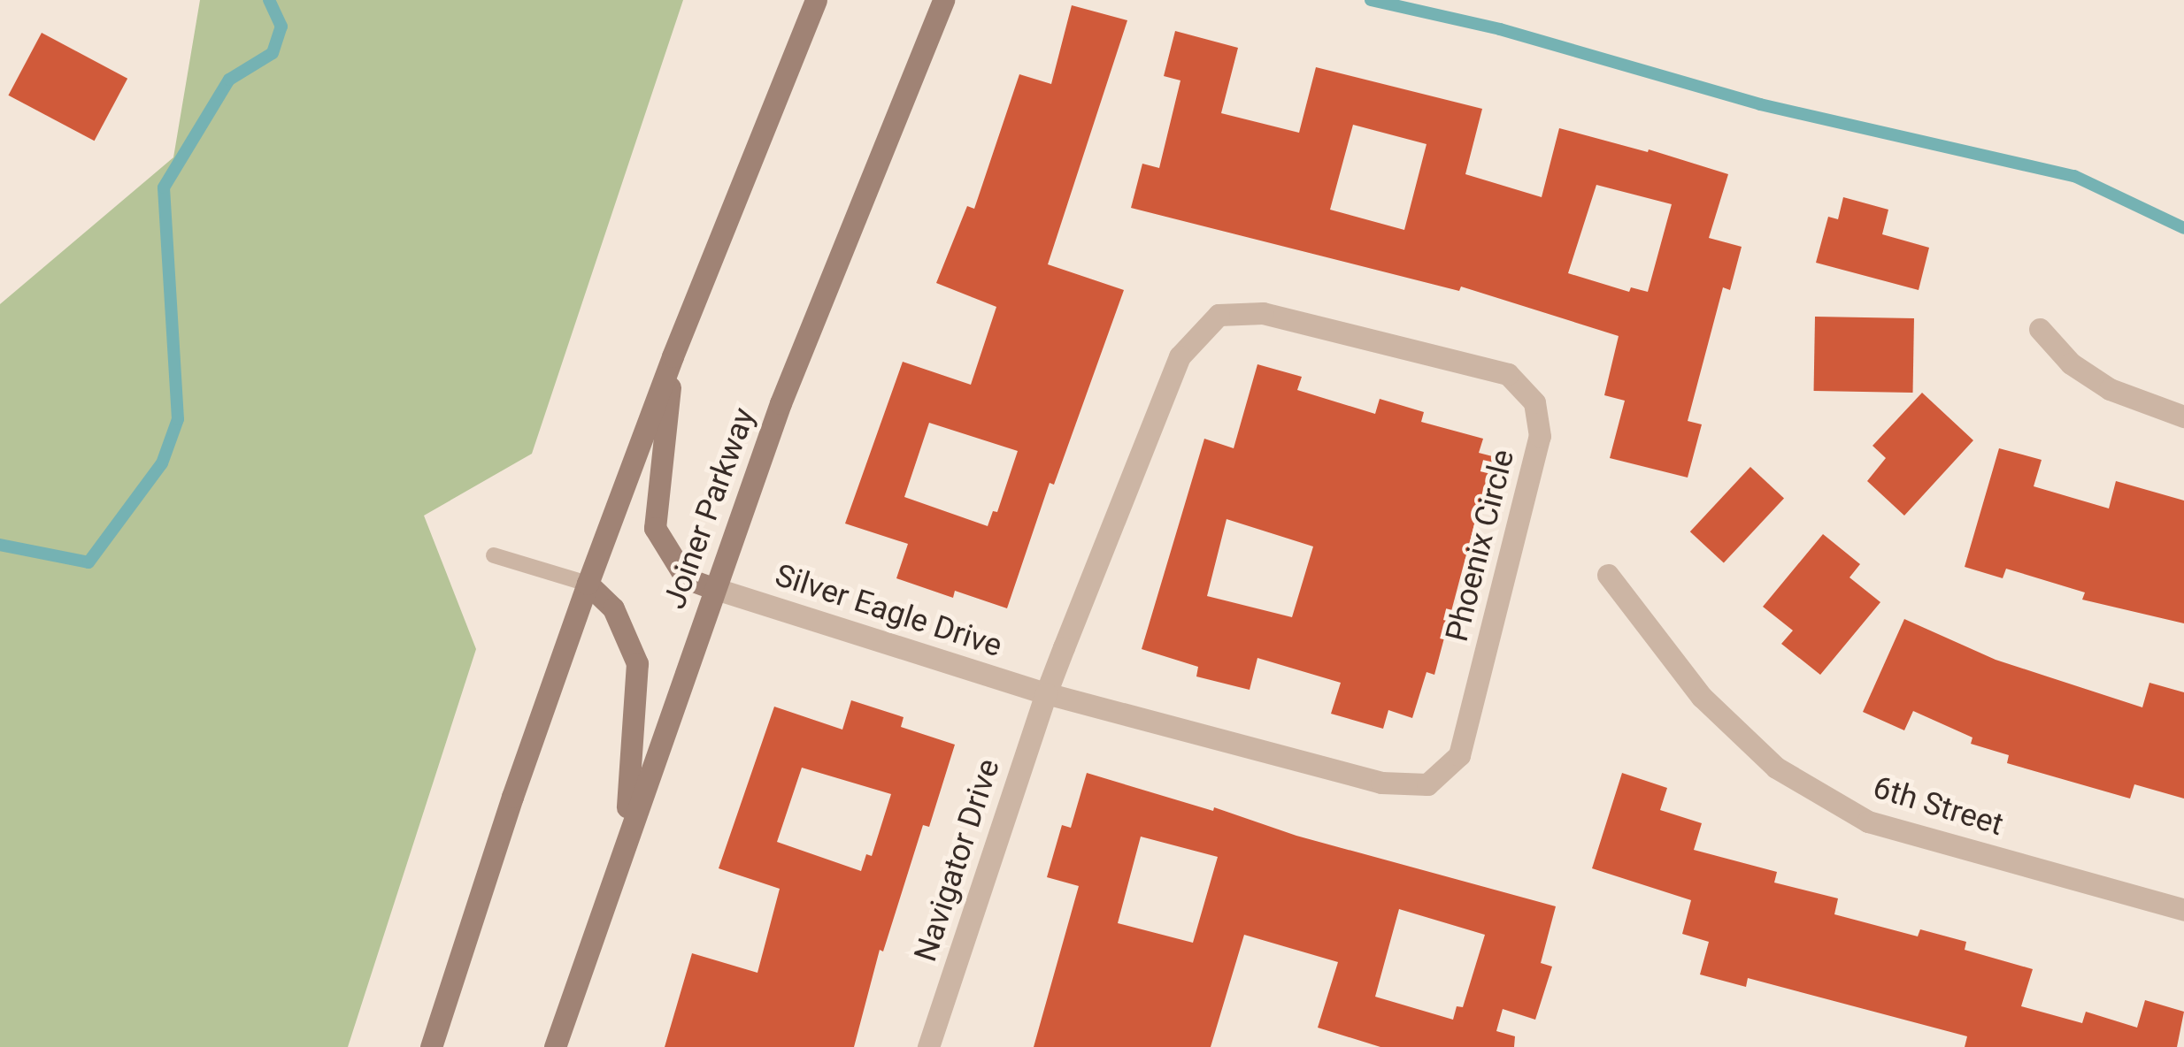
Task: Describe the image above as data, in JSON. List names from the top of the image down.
{
  "streets": {
    "main road": ["Joiner Parkway"],
    "street": [
      "Phoenix Circle",
      "Silver Eagle Drive",
      "6th Street",
      "Navigator Drive"
    ]
  },
  "crossings": [
    ["Joiner Parkway", "Silver Eagle Drive"],
    ["Phoenix Circle", "Silver Eagle Drive"],
    ["Phoenix Circle", "Navigator Drive"],
    ["Silver Eagle Drive", "Navigator Drive"]
  ]
}
